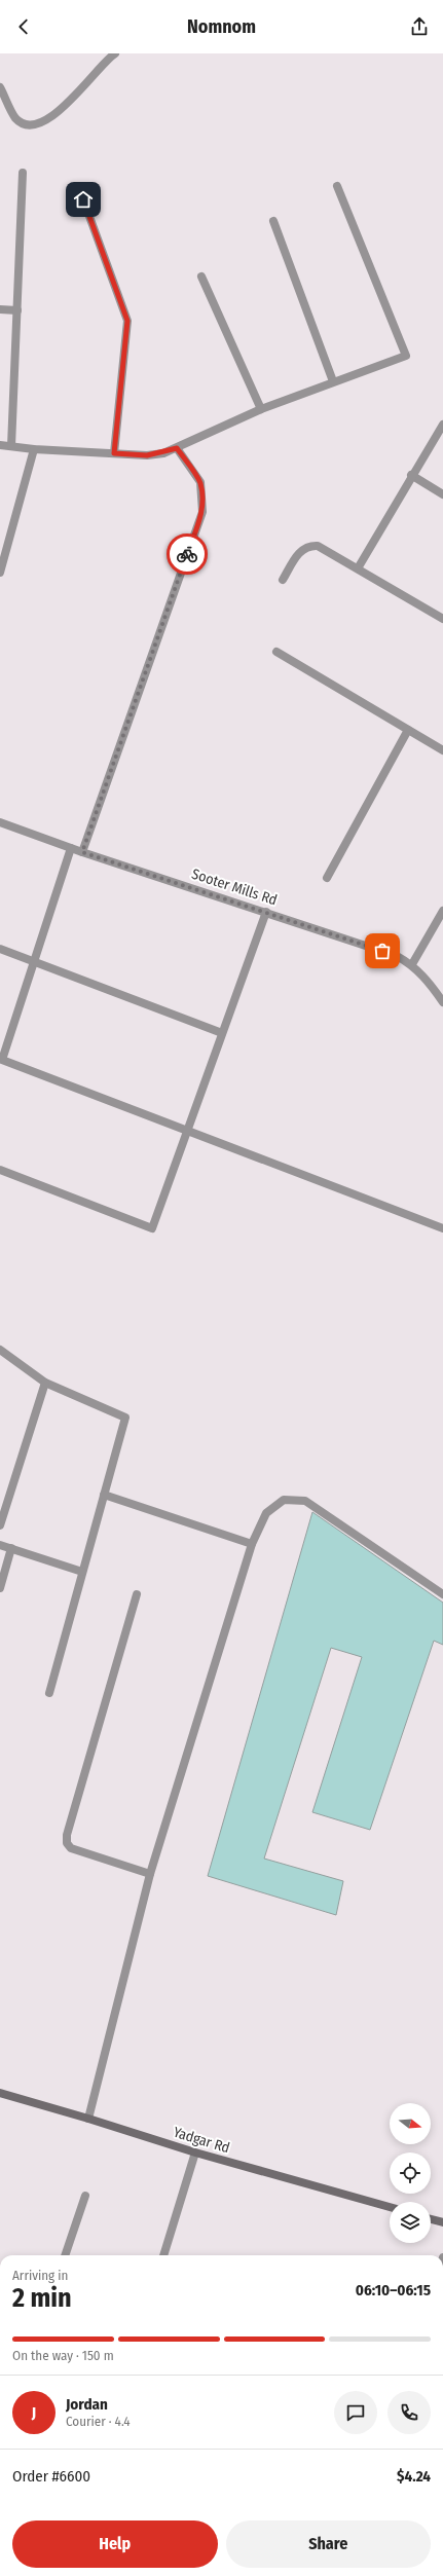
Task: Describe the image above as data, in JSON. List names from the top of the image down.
{
  "streets": {
    "street": ["Sooter Mills Rd", "Yadgar Rd"]
  },
  "north": "right",
  "page": {
    "header": "Nomnom",
    "heading": ["2 min", "Arriving in", "06:10–06:15"],
    "panel": [
      "Jordan",
      "Courier · 4.4",
      "Order #6600",
      "$4.24"
    ],
    "bar": "On the way · 150 m",
    "round": "J",
    "buttons": ["Help", "Share"]
  }
}
